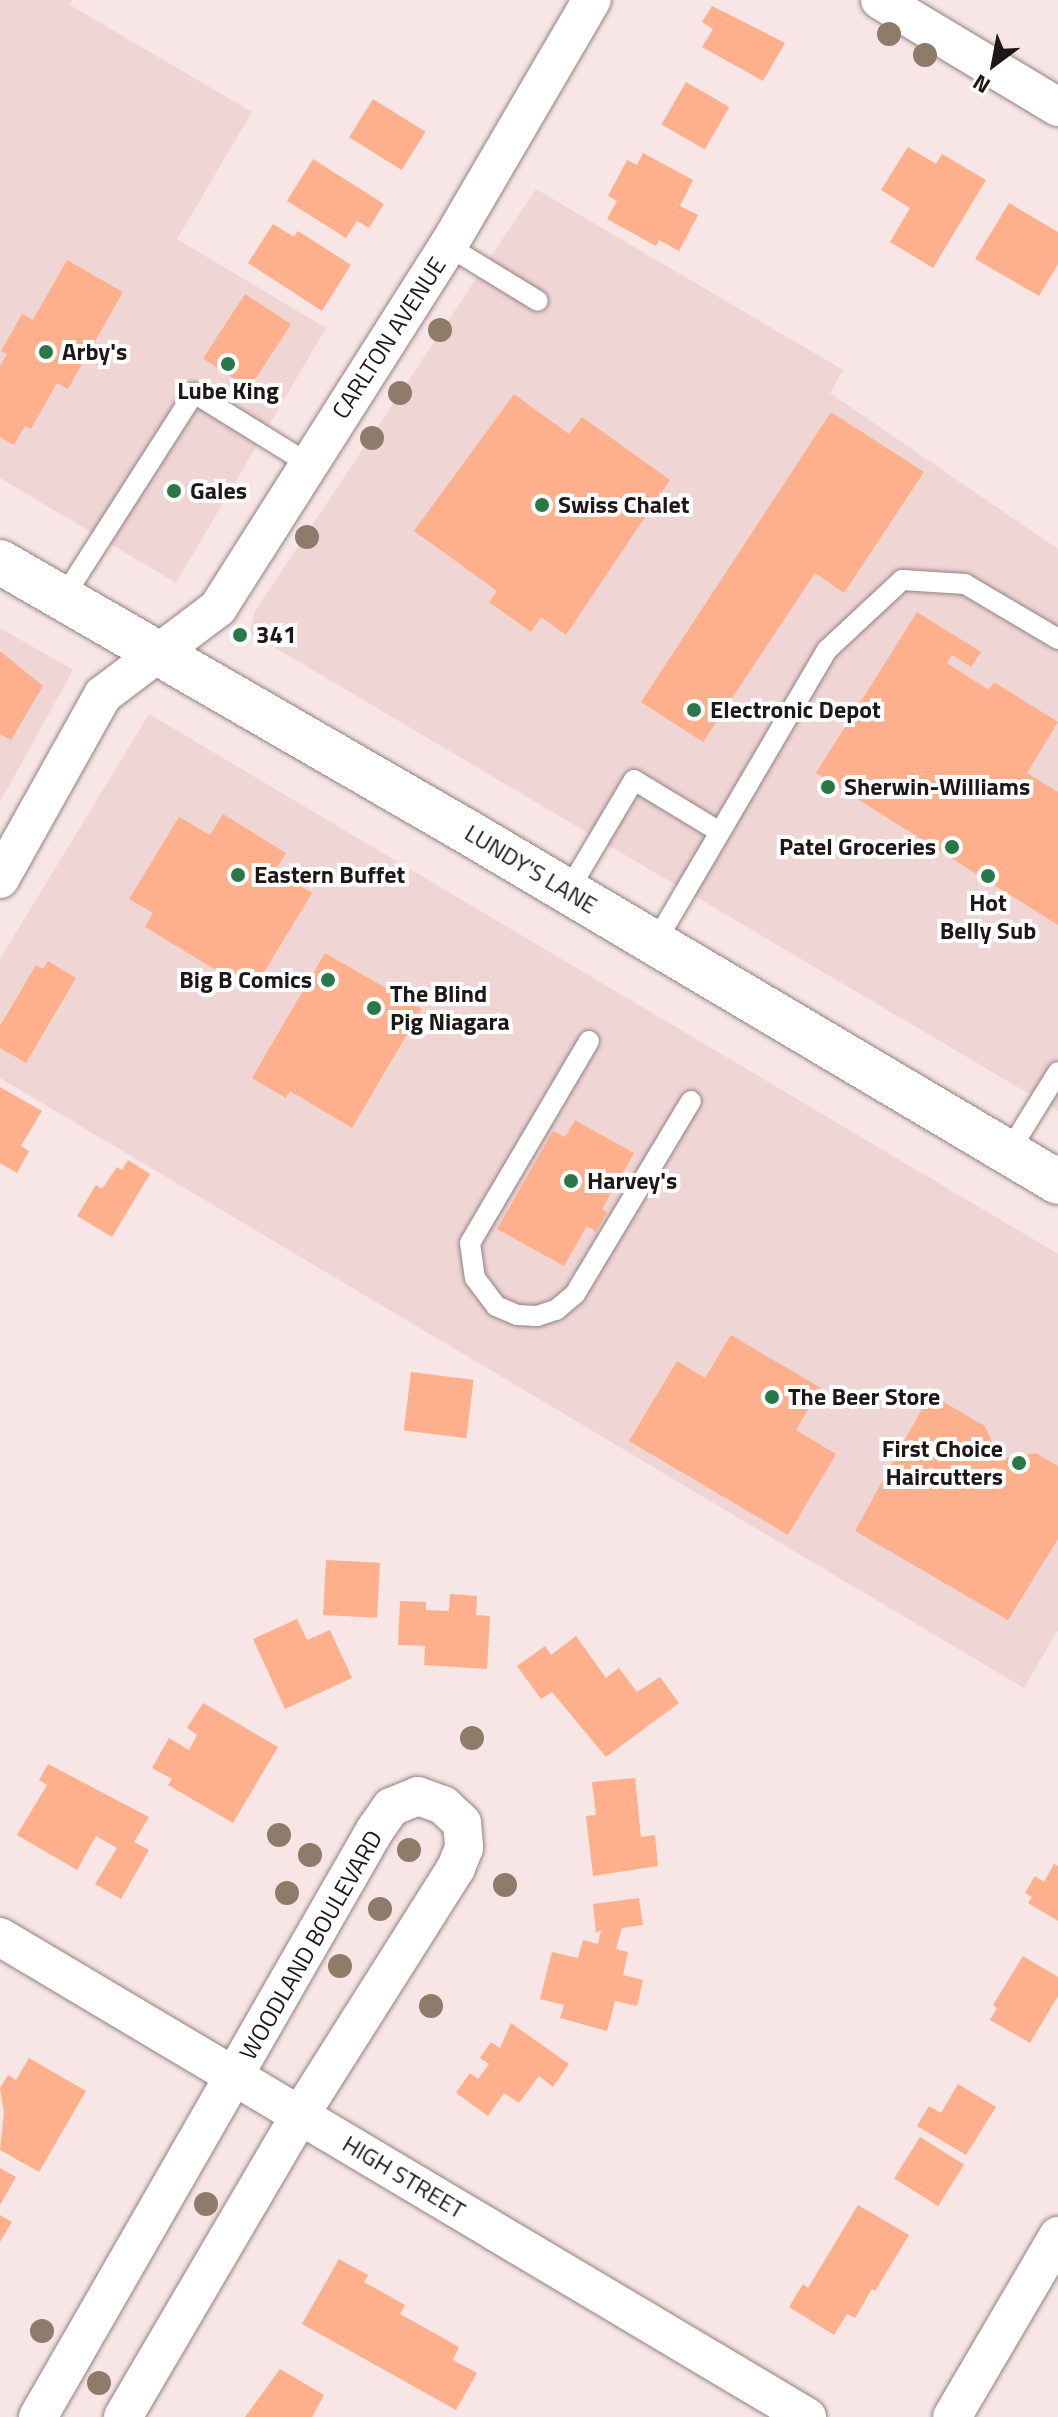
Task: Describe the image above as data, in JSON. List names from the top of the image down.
{
  "streets": {
    "main road": ["LUNDY'S LANE"],
    "street": ["CARLTON AVENUE", "WOODLAND BOULEVARD", "HIGH STREET"]
  },
  "crossings": [
    ["CARLTON AVENUE", "LUNDY'S LANE"],
    ["WOODLAND BOULEVARD", "HIGH STREET"]
  ],
  "places": [
    "Arby's",
    "Lube King",
    "Gales",
    "Swiss Chalet",
    "341",
    "Electronic Depot",
    "Sherwin-Williams",
    "Patel Groceries",
    "Eastern Buffet",
    "Hot Belly Sub",
    "Big B Comics",
    "The Blind Pig Niagara",
    "Harvey's",
    "The Beer Store",
    "First Choice Haircutters"
  ],
  "north": "bottom left"
}
